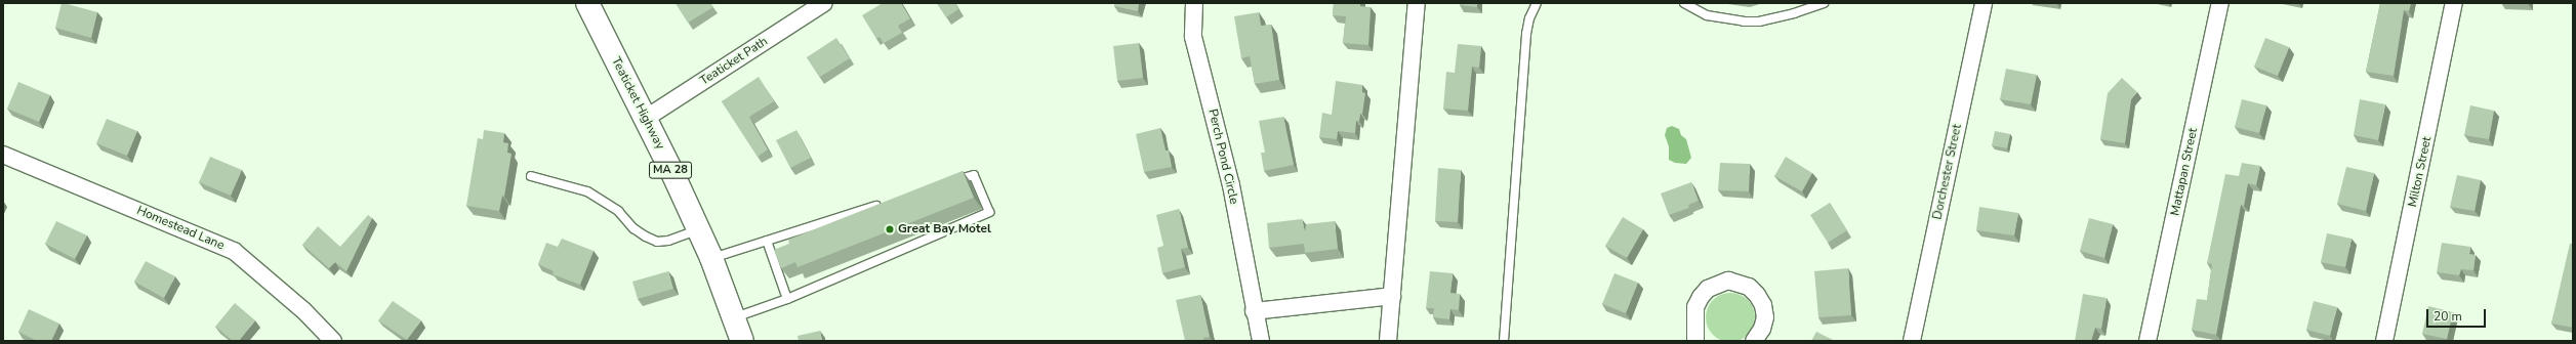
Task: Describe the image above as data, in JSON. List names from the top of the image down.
{
  "streets": {
    "main road": ["Teaticket Highway", "MA 28"],
    "street": [
      "Teaticket Path",
      "Perch Pond Circle",
      "Dorchester Street",
      "Mattapan Street",
      "Milton Street",
      "Homestead Lane"
    ]
  },
  "crossings": [
    ["Teaticket Path", "Teaticket Highway"]
  ],
  "places": ["Great Bay Motel"],
  "scale_bar": "20 m"
}
